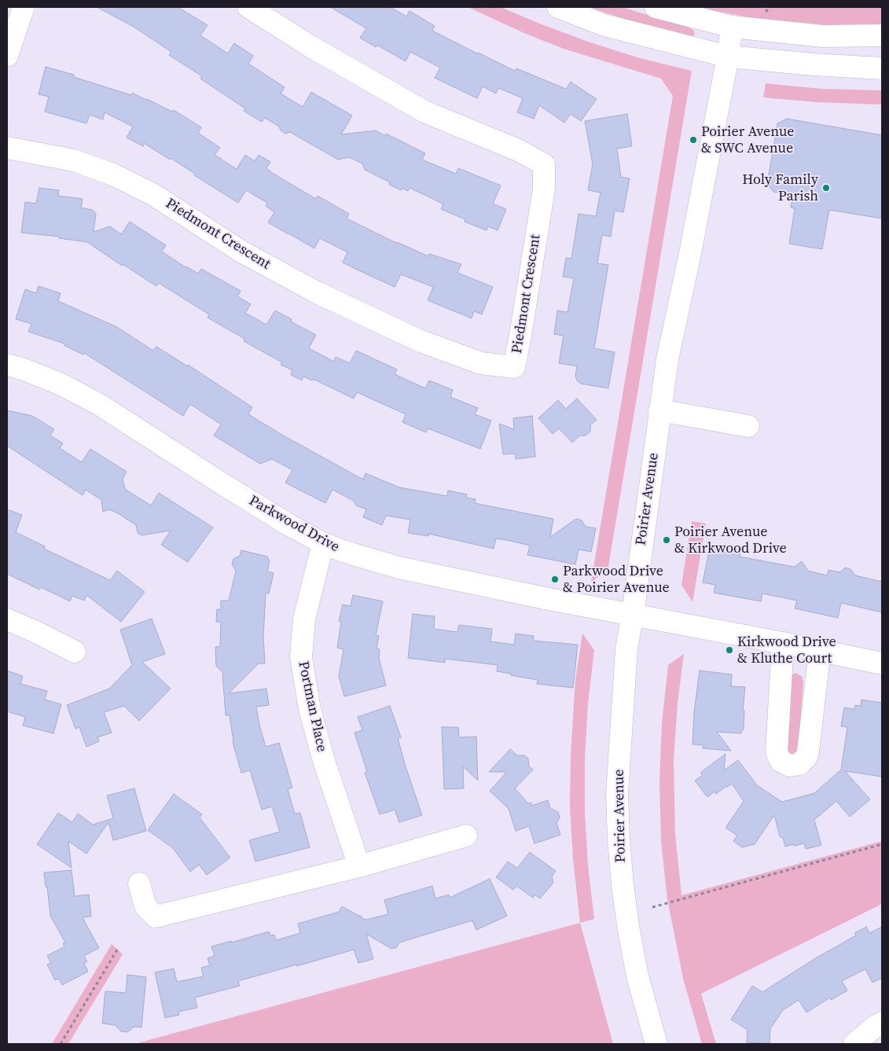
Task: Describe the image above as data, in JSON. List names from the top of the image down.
{
  "streets": {
    "street": [
      "Piedmont Crescent",
      "Poirier Avenue",
      "Parkwood Drive",
      "Portman Place"
    ]
  },
  "crossings": [
    ["Poirier Avenue", "Parkwood Drive"],
    ["Parkwood Drive", "Portman Place"]
  ],
  "places": [
    "Poirier Avenue & SWC Avenue",
    "Holy Family Parish",
    "Poirier Avenue & Kirkwood Drive",
    "Parkwood Drive & Poirier Avenue",
    "Kirkwood Drive & Kluthe Court"
  ]
}
